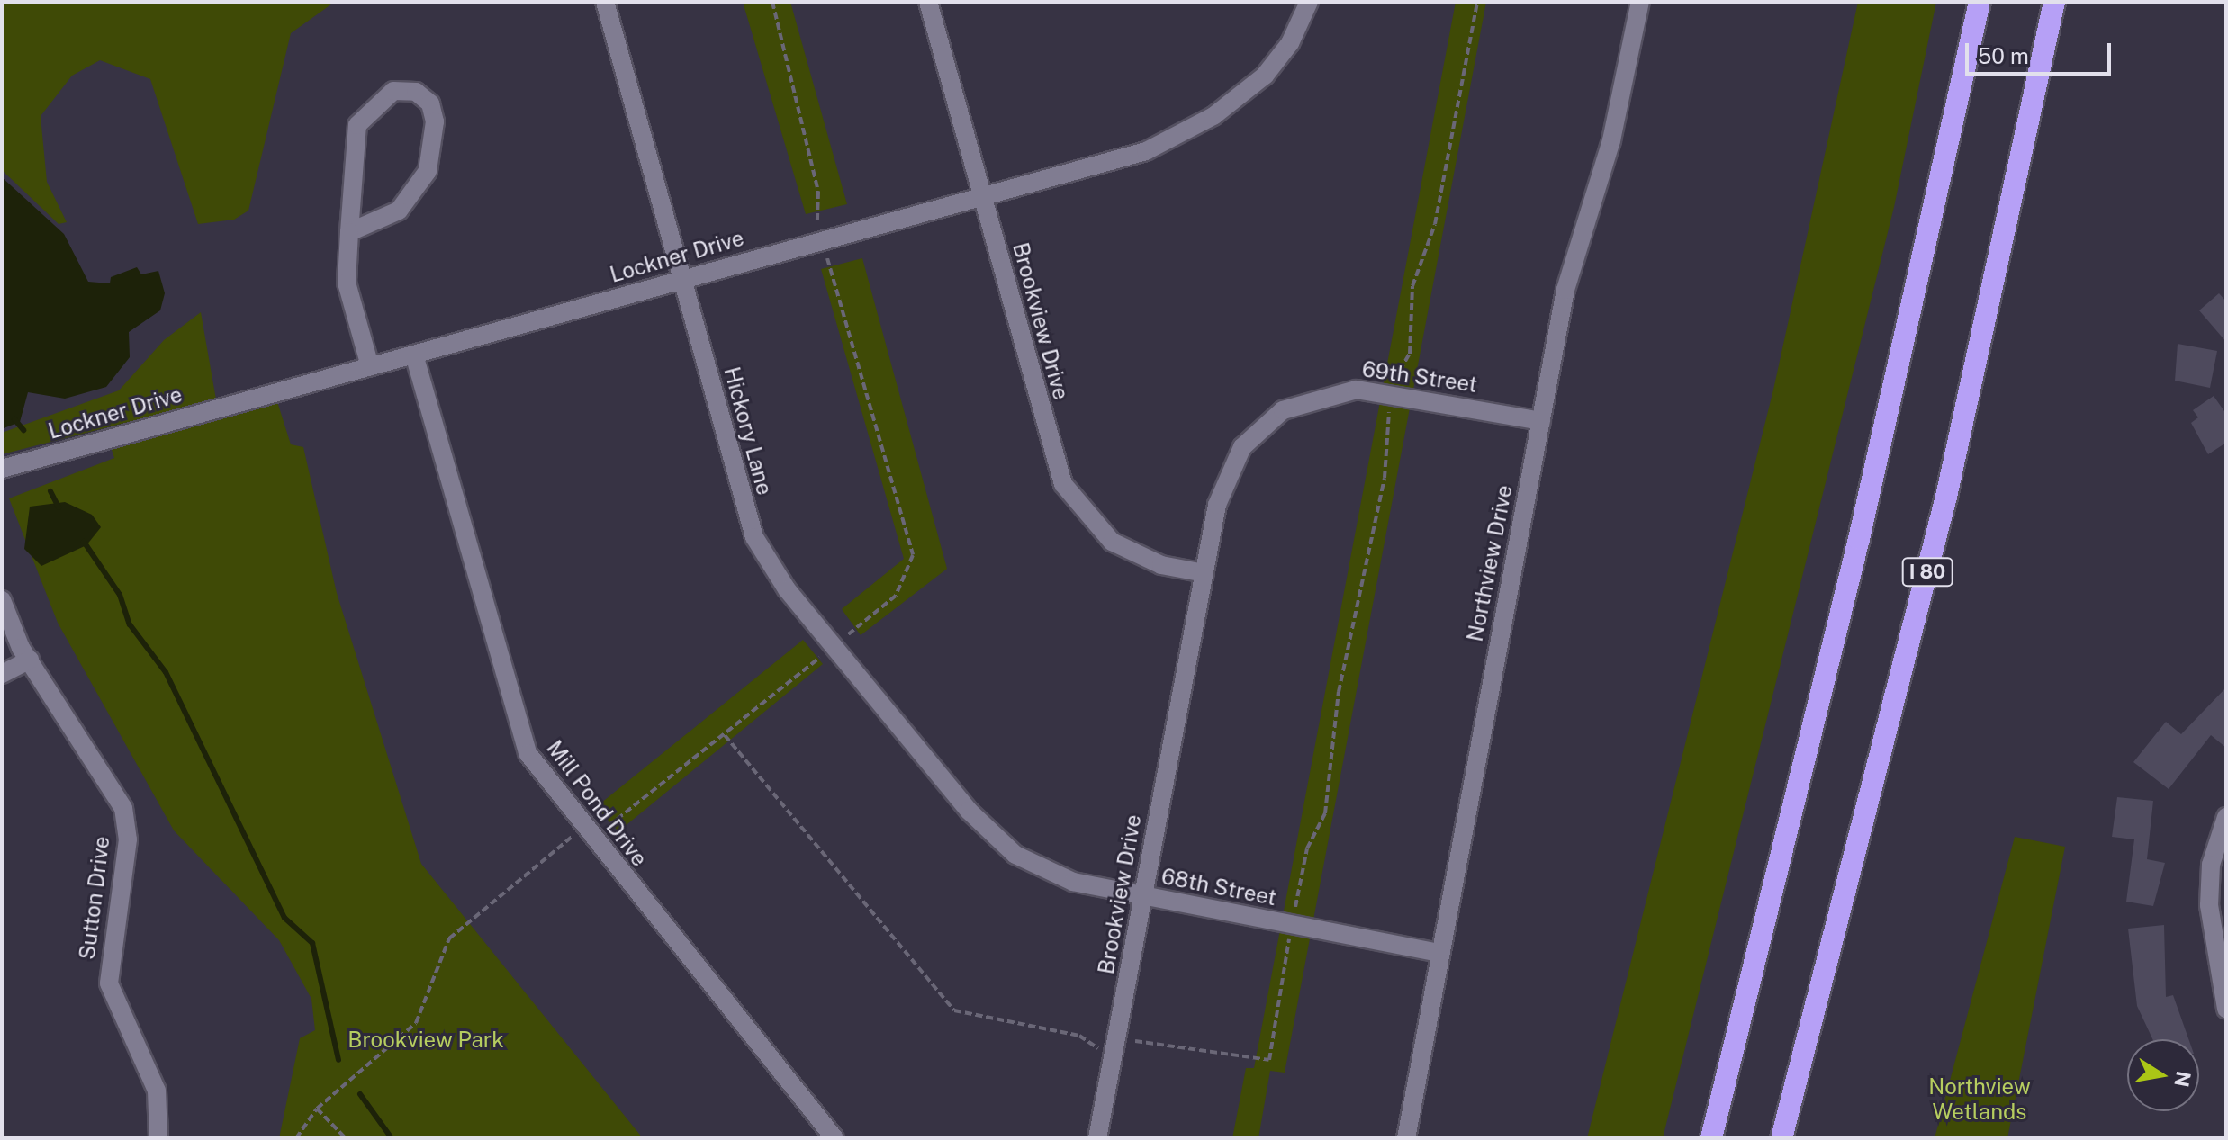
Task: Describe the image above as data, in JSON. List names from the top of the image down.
{
  "streets": {
    "highway": ["I 80"],
    "street": [
      "Lockner Drive",
      "Brookview Drive",
      "69th Street",
      "Hickory Lane",
      "Northview Drive",
      "Mill Pond Drive",
      "68th Street",
      "Sutton Drive"
    ]
  },
  "crossings": [
    ["Lockner Drive", "Brookview Drive"],
    ["Lockner Drive", "Hickory Lane"],
    ["Lockner Drive", "Mill Pond Drive"],
    ["Brookview Drive", "69th Street"],
    ["Brookview Drive", "68th Street"],
    ["69th Street", "Northview Drive"],
    ["Hickory Lane", "68th Street"],
    ["Northview Drive", "68th Street"]
  ],
  "parks": ["Brookview Park", "Northview Wetlands"],
  "scale_bar": "50 m",
  "north": "right"
}
